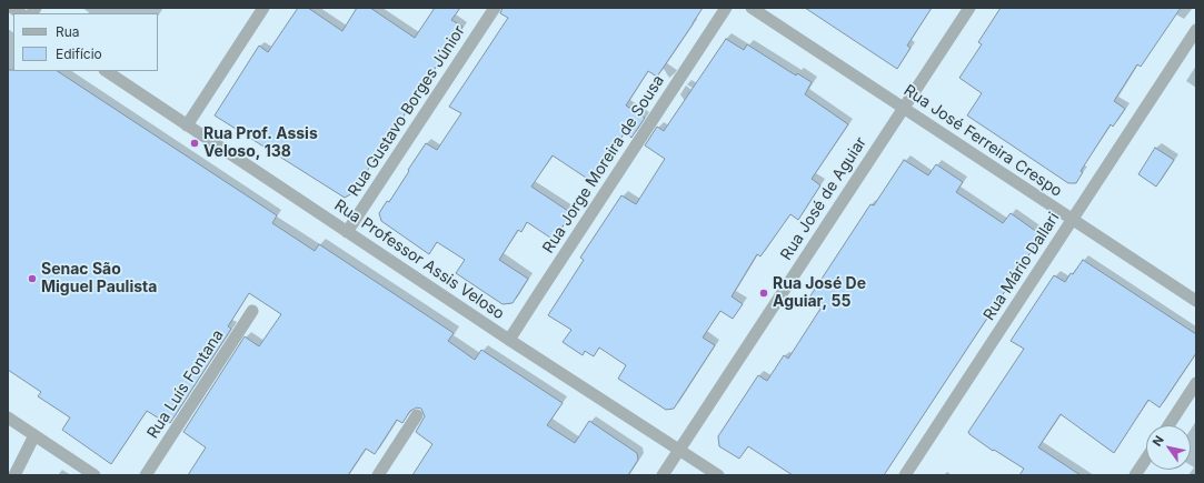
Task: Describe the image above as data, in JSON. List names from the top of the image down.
{
  "streets": {
    "street": [
      "Rua Gustavo Borges Júnior",
      "Rua José Ferreira Crespo",
      "Rua Jorge Moreira de Sousa",
      "Rua José de Aguiar",
      "Rua Professor Assis Veloso",
      "Rua Mário Dallari",
      "Rua Luís Fontana"
    ]
  },
  "crossings": [
    ["Rua Gustavo Borges Júnior", "Rua Professor Assis Veloso"],
    ["Rua José Ferreira Crespo", "Rua José de Aguiar"],
    ["Rua José Ferreira Crespo", "Rua Mário Dallari"],
    ["Rua Jorge Moreira de Sousa", "Rua Professor Assis Veloso"],
    ["Rua José de Aguiar", "Rua Professor Assis Veloso"]
  ],
  "places": ["Rua Prof. Assis Veloso, 138", "Senac São Miguel Paulista", "Rua José De Aguiar, 55"],
  "legend": ["Rua", "Edifício"],
  "north": "top left"
}
